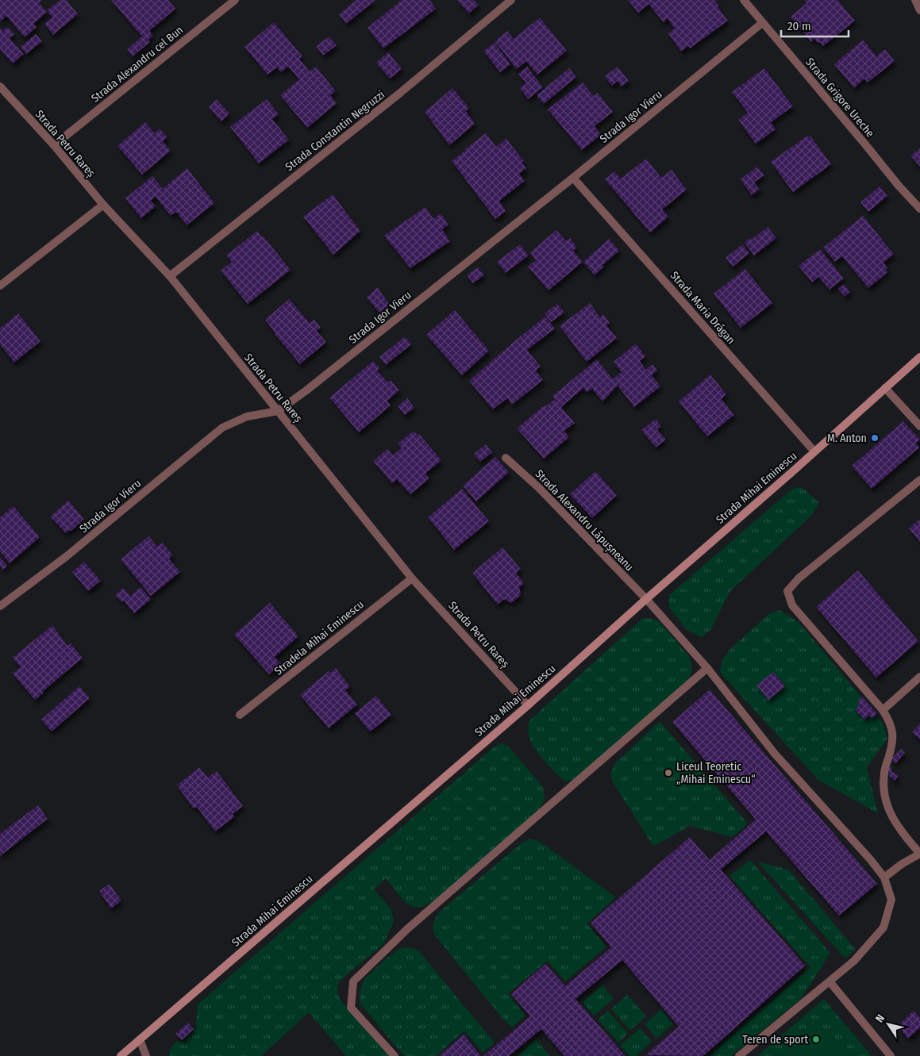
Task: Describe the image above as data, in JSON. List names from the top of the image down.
{
  "streets": {
    "main road": ["Strada Mihai Eminescu"],
    "street": [
      "Strada Alexandru cel Bun",
      "Strada Grigore Ureche",
      "Strada Igor Vieru",
      "Strada Constantin Negruzzi",
      "Strada Petru Rareș",
      "Strada Maria Drăgan",
      "Strada Alexandru Lăpușneanu",
      "Stradela Mihai Eminescu"
    ]
  },
  "crossings": [
    ["Strada Alexandru cel Bun", "Strada Petru Rareș"],
    ["Strada Grigore Ureche", "Strada Igor Vieru"],
    ["Strada Igor Vieru", "Strada Petru Rareș"],
    ["Strada Igor Vieru", "Strada Maria Drăgan"],
    ["Strada Constantin Negruzzi", "Strada Petru Rareș"],
    ["Strada Petru Rareș", "Strada Mihai Eminescu"],
    ["Strada Petru Rareș", "Stradela Mihai Eminescu"],
    ["Strada Maria Drăgan", "Strada Mihai Eminescu"],
    ["Strada Mihai Eminescu", "Strada Alexandru Lăpușneanu"]
  ],
  "places": ["M. Anton", "Liceul Teoretic „Mihai Eminescu“", "Teren de sport"],
  "scale_bar": "20 m",
  "north": "top left"
}
